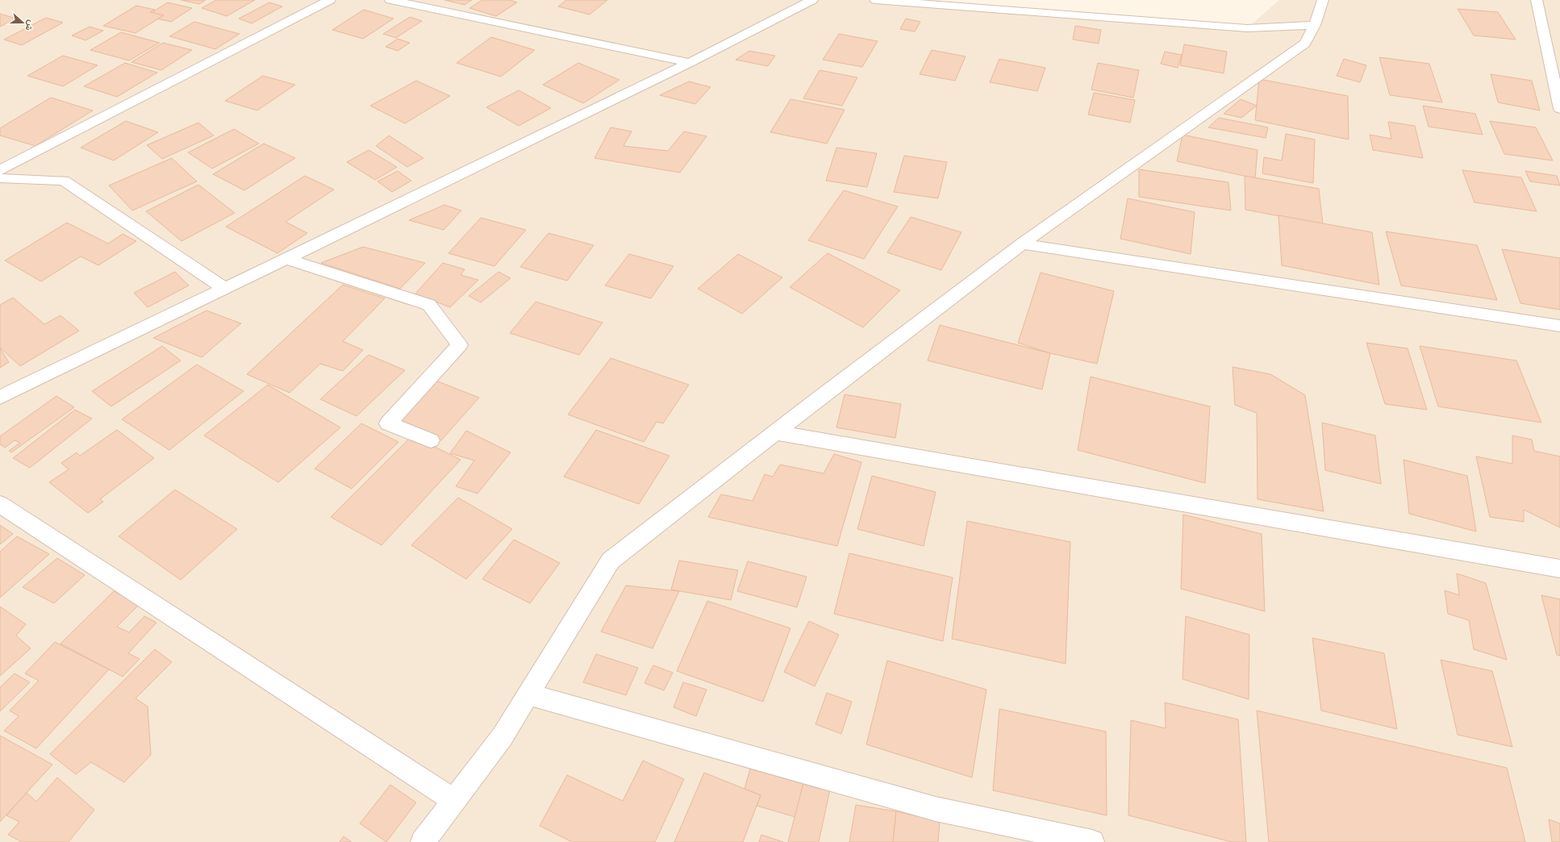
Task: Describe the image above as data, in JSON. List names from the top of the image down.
{
  "north": "right"
}
